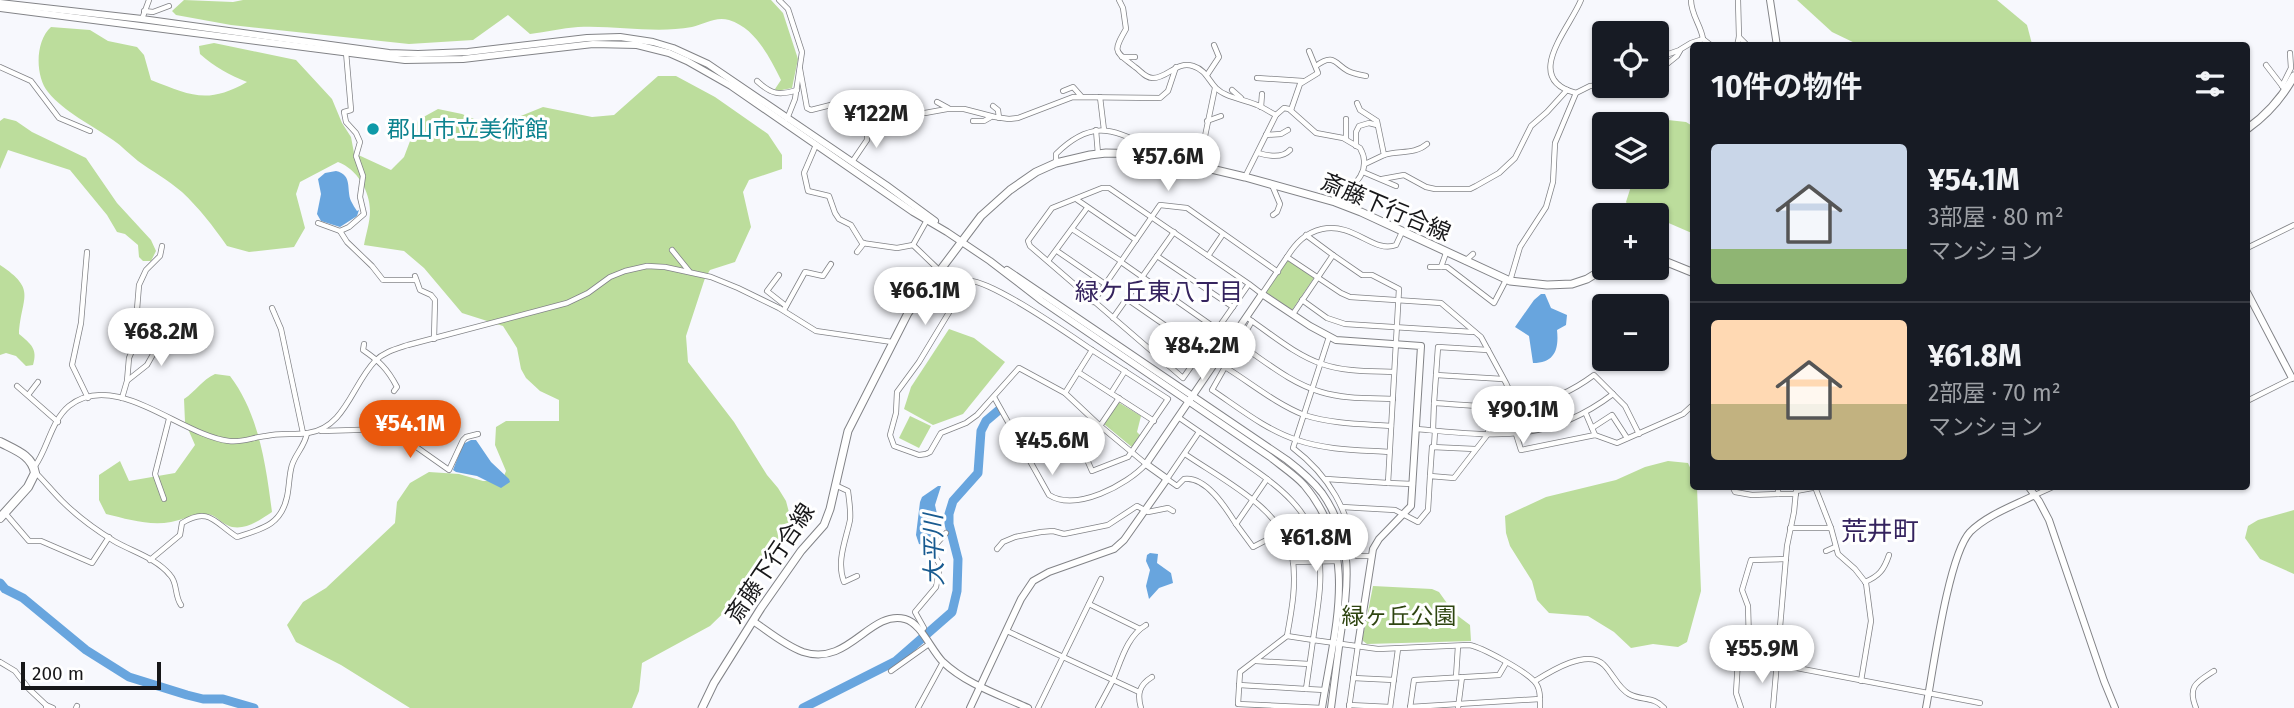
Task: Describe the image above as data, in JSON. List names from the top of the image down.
{
  "streets": {
    "main road": ["斎藤下行合線"]
  },
  "districts": ["緑ケ丘東八丁目", "荒井町"],
  "water": ["大平川"],
  "parks": ["緑ヶ丘公園"],
  "places": ["郡山市立美術館"],
  "scale_bar": "200 m",
  "page": {
    "map_buttons": ["+", "−"],
    "heading": "10件の物件",
    "price": [
      "¥122M",
      "¥57.6M",
      "¥66.1M",
      "¥68.2M",
      "¥84.2M",
      "¥90.1M",
      "¥54.1M",
      "¥45.6M",
      "¥61.8M",
      "¥55.9M"
    ],
    "list": [
      {
        "name": "¥54.1M",
        "note": "3部屋 · 80 m² · マンション"
      },
      {
        "name": "¥61.8M",
        "note": "2部屋 · 70 m² · マンション"
      }
    ],
    "scale": "200 m"
  }
}
